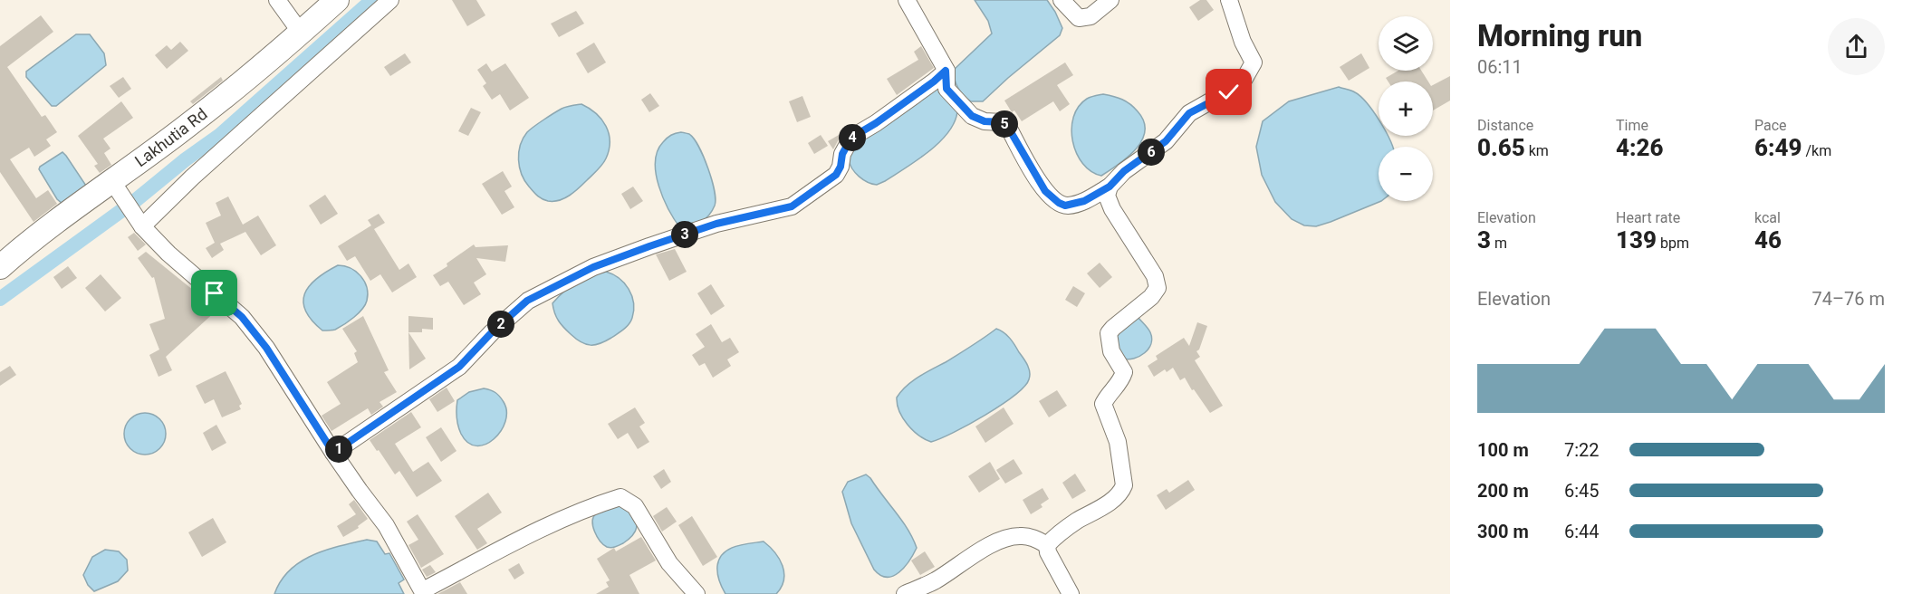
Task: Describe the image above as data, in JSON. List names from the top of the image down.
{
  "streets": {
    "street": ["Lakhutia Rd"]
  },
  "page": {
    "heading": ["Morning run", "06:11"],
    "map_buttons": ["+", "−"],
    "stats": [
      ["Distance", "0.65 km"],
      ["Time", "4:26"],
      ["Pace", "6:49 /km"],
      ["Elevation", "3 m"],
      ["Heart rate", "139 bpm"],
      ["kcal", "46"]
    ],
    "pins": [
      "5",
      "4",
      "6",
      "3",
      "2",
      "1"
    ],
    "chart": ["Elevation", "74–76 m"],
    "list": [
      {
        "name": "100 m",
        "note": "7:22"
      },
      {
        "name": "200 m",
        "note": "6:45"
      },
      {
        "name": "300 m",
        "note": "6:44"
      }
    ]
  }
}
